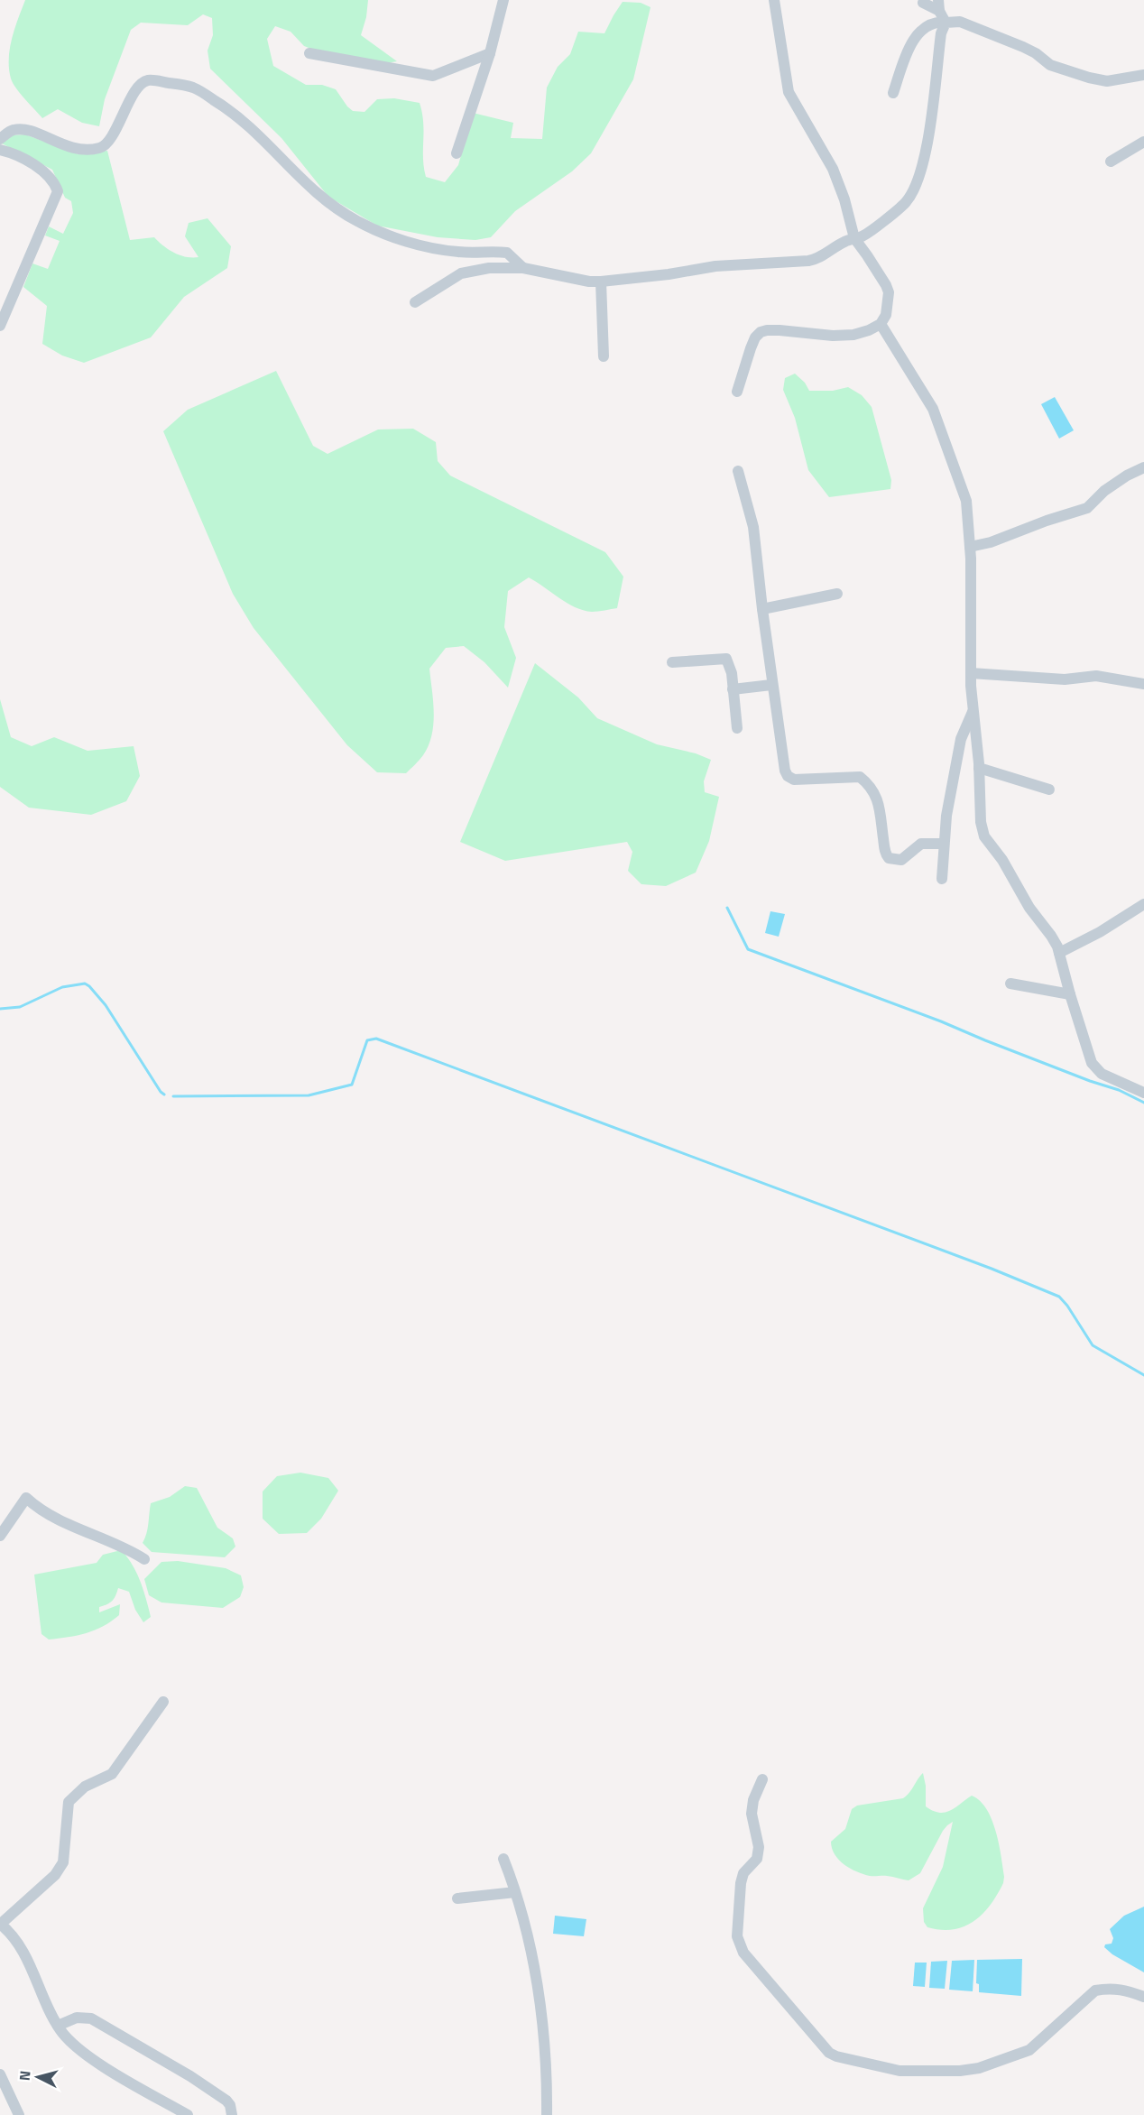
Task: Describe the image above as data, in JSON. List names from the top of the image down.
{
  "north": "left"
}
